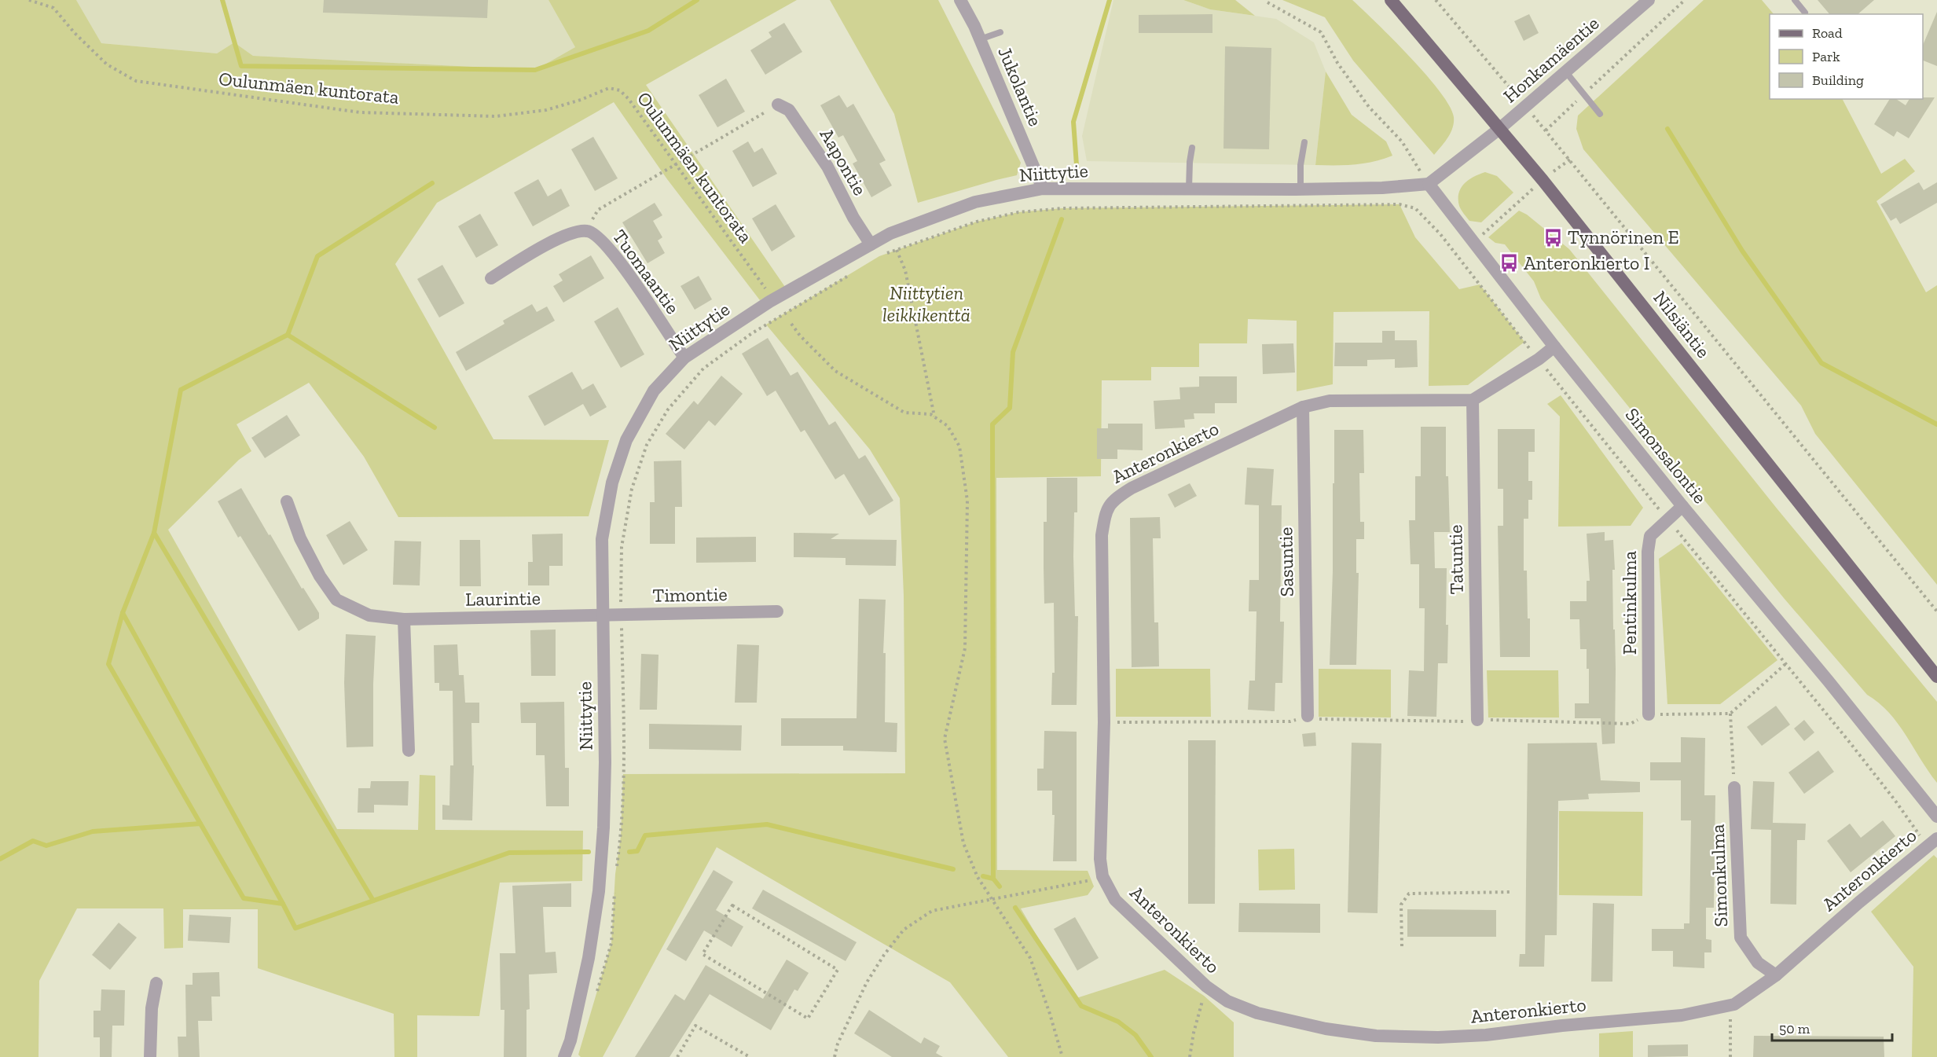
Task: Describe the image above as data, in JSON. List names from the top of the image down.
{
  "streets": {
    "main road": ["Nilsiäntie"],
    "street": [
      "Honkamäentie",
      "Jukolantie",
      "Aapontie",
      "Niittytie",
      "Tuomaantie",
      "Anteronkierto",
      "Simonsalontie",
      "Tatuntie",
      "Sasuntie",
      "Timontie",
      "Laurintie",
      "Pentinkulma",
      "Simonkulma"
    ],
    "path": ["Oulunmäen kuntorata"]
  },
  "crossings": [
    ["Honkamäentie", "Nilsiäntie"],
    ["Jukolantie", "Niittytie"],
    ["Aapontie", "Niittytie"],
    ["Niittytie", "Tuomaantie"],
    ["Niittytie", "Simonsalontie"],
    ["Niittytie", "Timontie"],
    ["Niittytie", "Laurintie"],
    ["Anteronkierto", "Tatuntie"],
    ["Anteronkierto", "Sasuntie"],
    ["Anteronkierto", "Simonkulma"],
    ["Simonsalontie", "Pentinkulma"],
    ["Timontie", "Laurintie"]
  ],
  "parks": ["Niittytien leikkikenttä"],
  "places": {
    "bus stop": ["Tynnörinen E", "Anteronkierto I"]
  },
  "legend": ["Road", "Park", "Building"],
  "scale_bar": "50 m"
}
